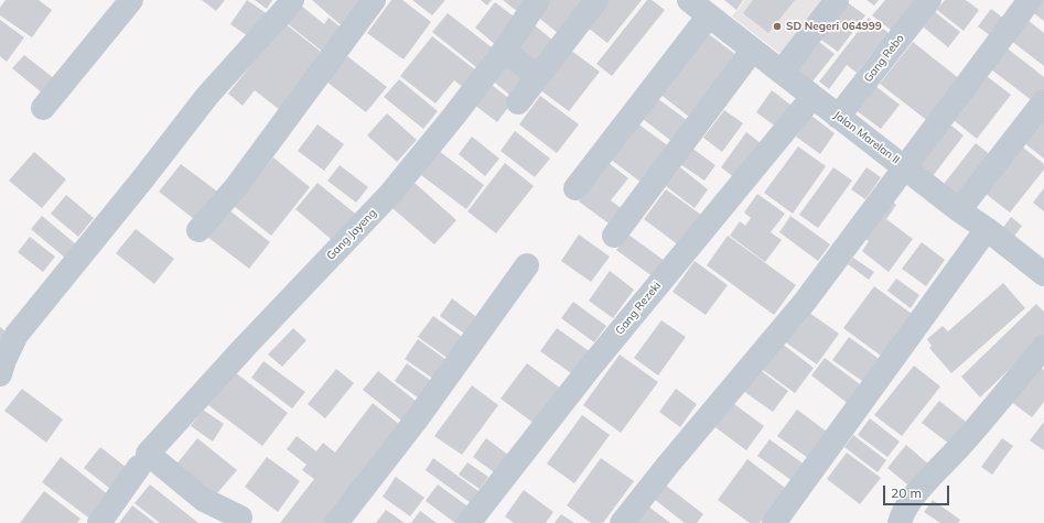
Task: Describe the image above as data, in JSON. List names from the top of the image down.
{
  "streets": {
    "street": [
      "Gang Rebo",
      "Jalan Marelan II",
      "Gang Jayeng",
      "Gang Rezeki"
    ]
  },
  "crossings": [
    ["Gang Rebo", "Jalan Marelan II"],
    ["Jalan Marelan II", "Gang Rezeki"]
  ],
  "places": ["SD Negeri 064999"],
  "scale_bar": "20 m"
}
